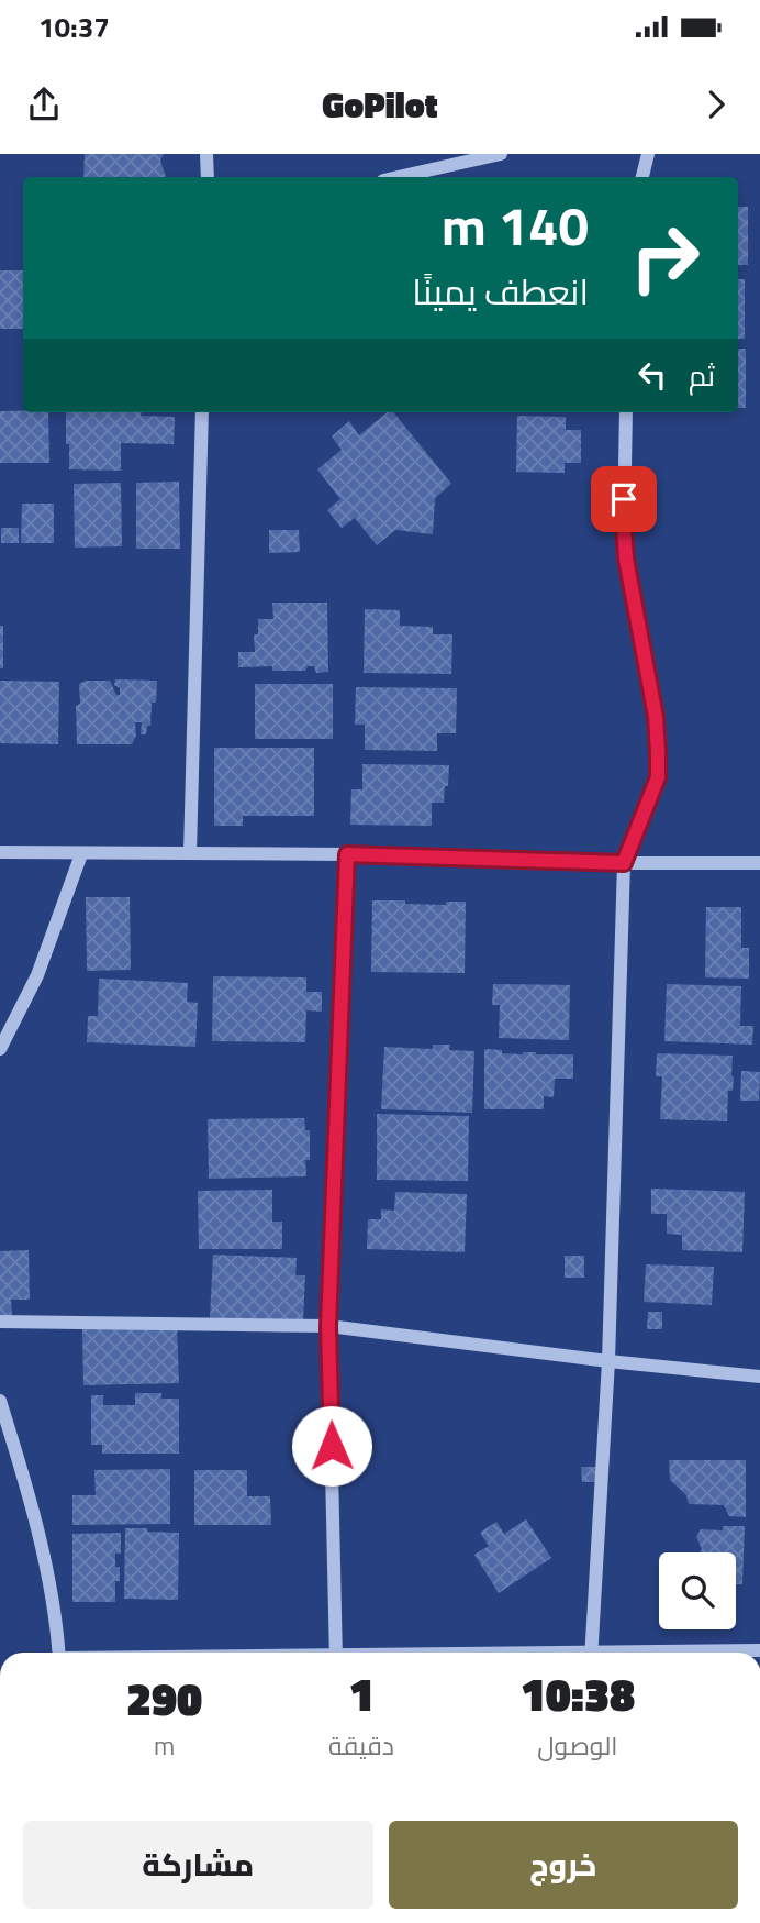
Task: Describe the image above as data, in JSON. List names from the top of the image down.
{
  "page": {
    "status": "10:37",
    "header": "GoPilot",
    "turn": ["140 m", "انعطف يمينًا"],
    "then": "ثم",
    "eta": [
      "10:38",
      "الوصول",
      "1",
      "دقيقة",
      "290",
      "m"
    ],
    "buttons": ["خروج", "مشاركة"]
  }
}
